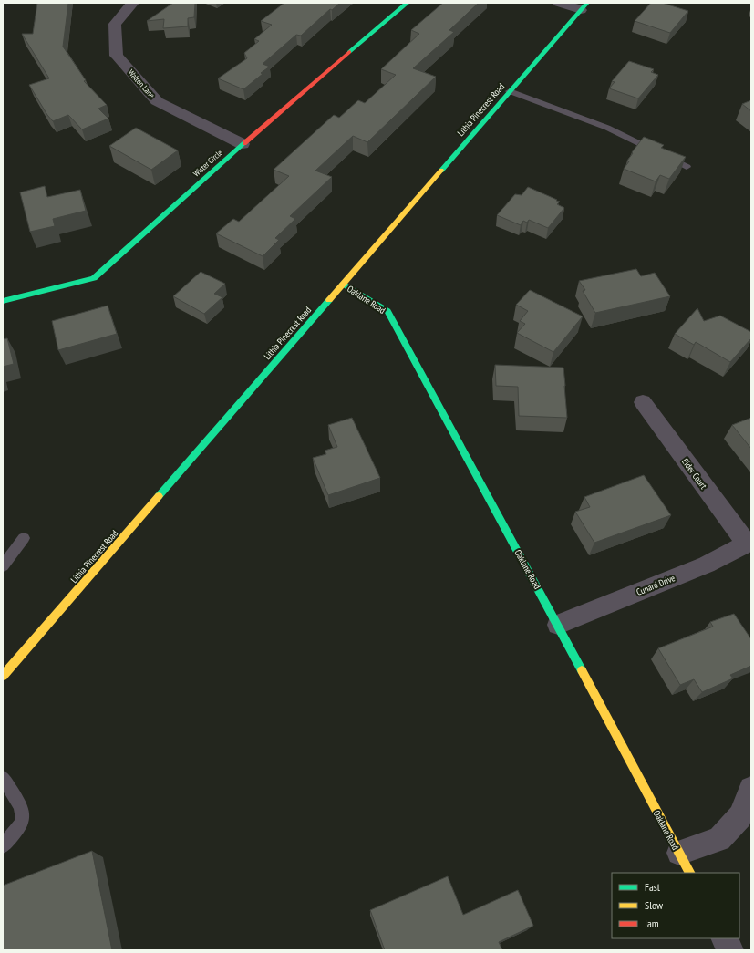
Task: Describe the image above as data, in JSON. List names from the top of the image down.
{
  "streets": {
    "street": [
      "Walton Lane",
      "Lithia Pinecrest Road",
      "Wister Circle",
      "Oaklane Road",
      "Eider Court",
      "Cunard Drive"
    ]
  },
  "crossings": [
    ["Walton Lane", "Wister Circle"],
    ["Lithia Pinecrest Road", "Oaklane Road"],
    ["Oaklane Road", "Cunard Drive"],
    ["Eider Court", "Cunard Drive"]
  ],
  "legend": ["Fast", "Slow", "Jam"]
}
